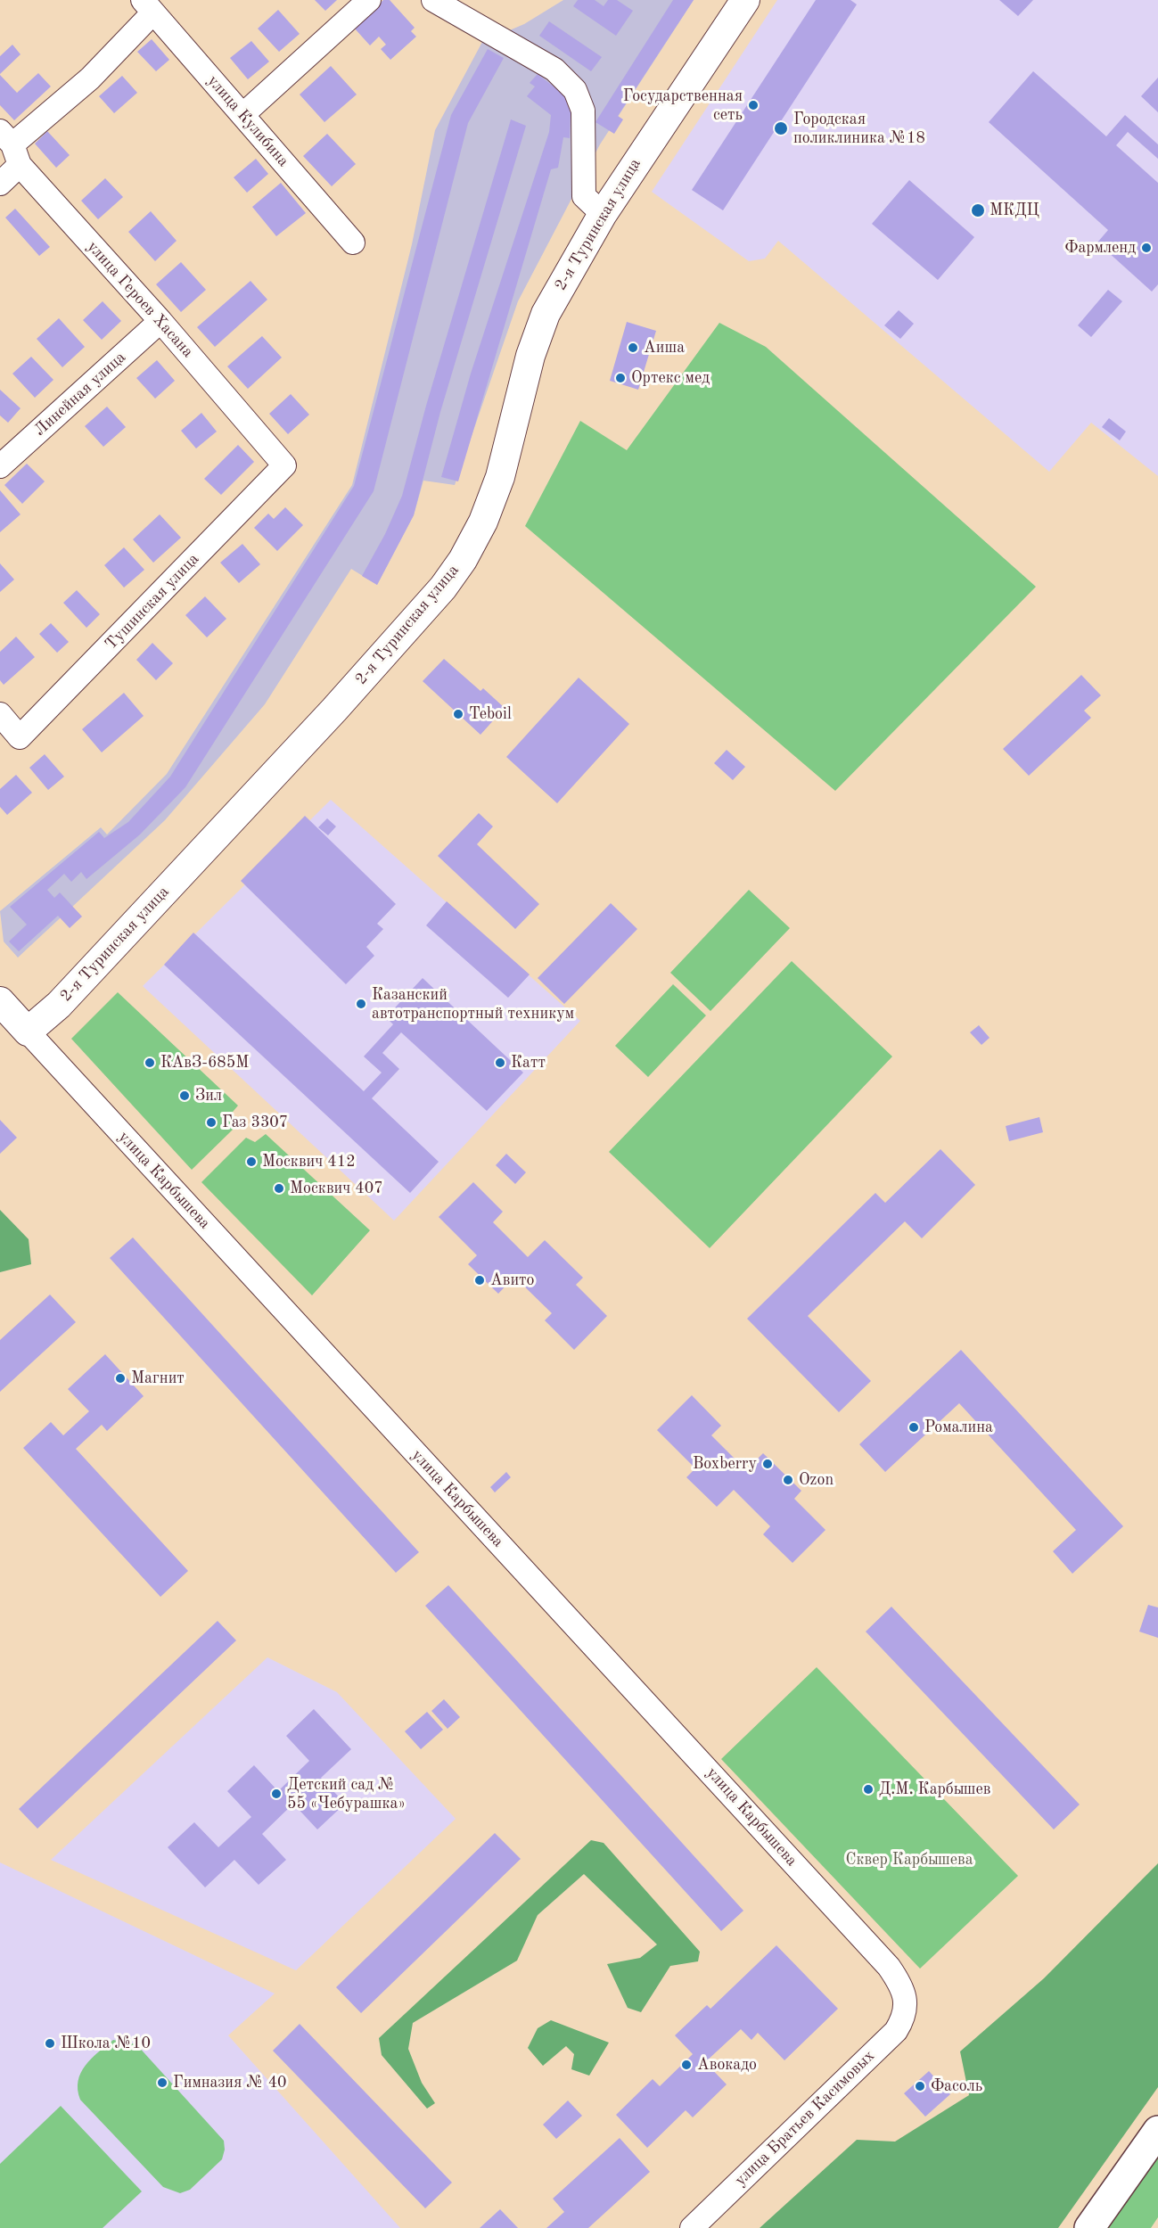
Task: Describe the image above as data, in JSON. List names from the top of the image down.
{
  "streets": {
    "street": [
      "улица Кулибина",
      "2-я Туринская улица",
      "улица Героев Хасана",
      "Линейная улица",
      "Тушинская улица",
      "улица Карбышева",
      "улица Братьев Касимовых"
    ]
  },
  "crossings": [
    ["2-я Туринская улица", "улица Карбышева"],
    ["улица Героев Хасана", "Линейная улица"],
    ["улица Героев Хасана", "Тушинская улица"],
    ["улица Карбышева", "улица Братьев Касимовых"]
  ],
  "parks": ["Сквер Карбышева"],
  "places": [
    "Государственная сеть",
    "Городская поликлиника №18",
    "МКДЦ",
    "Фармленд",
    "Аиша",
    "Ортекс мед",
    "Teboil",
    "Казанский автотранспортный техникум",
    "КАвЗ-685М",
    "Катт",
    "Зил",
    "Газ 3307",
    "Москвич 412",
    "Москвич 407",
    "Авито",
    "Магнит",
    "Ромалина",
    "Boxberry",
    "Ozon",
    "Д.М. Карбышев",
    "Детский сад № 55 «Чебурашка»",
    "Школа №10",
    "Авокадо",
    "Гимназия № 40",
    "Фасоль"
  ]
}
